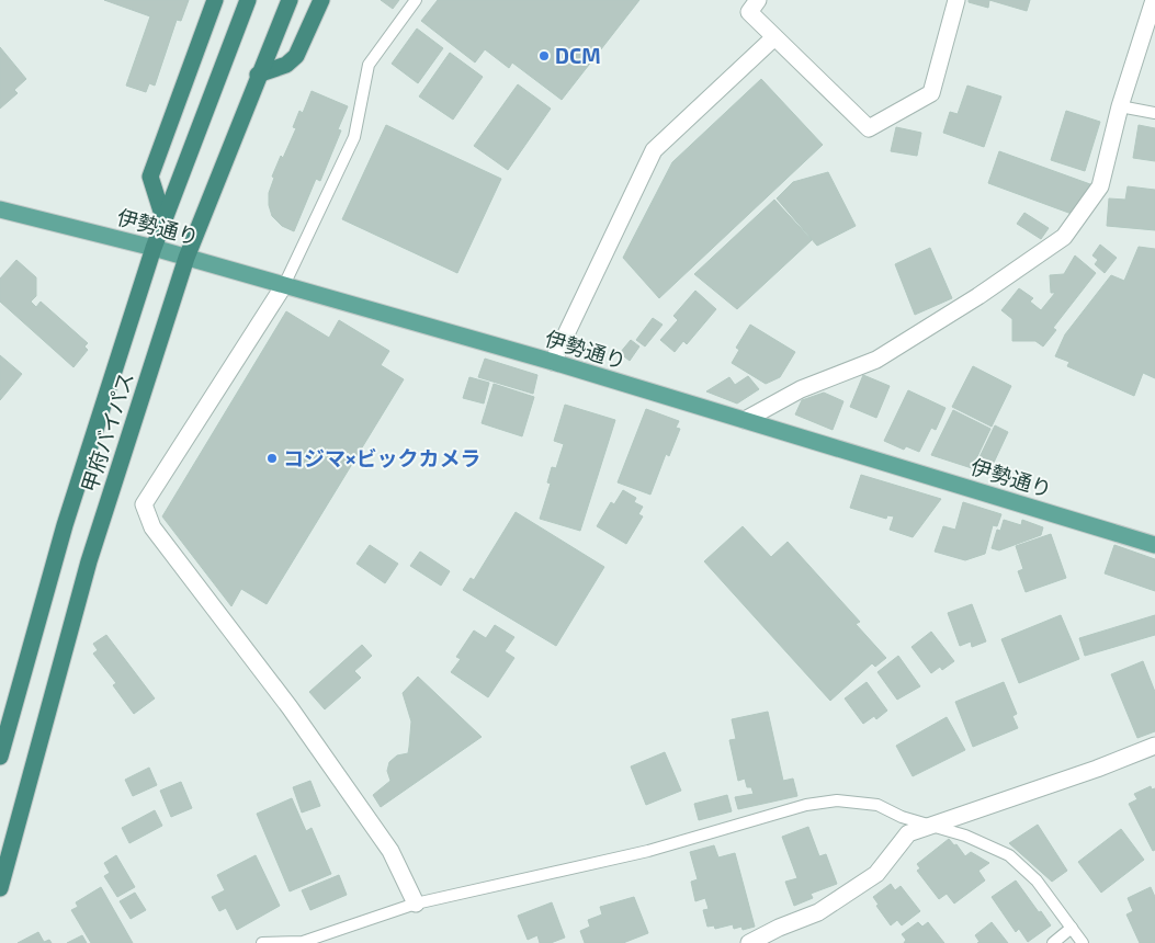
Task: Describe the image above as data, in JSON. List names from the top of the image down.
{
  "streets": {
    "highway": ["甲府バイパス"],
    "main road": ["伊勢通り"]
  },
  "crossings": [
    ["伊勢通り", "甲府バイパス"]
  ],
  "places": ["DCM", "コジマ×ビックカメラ"]
}
